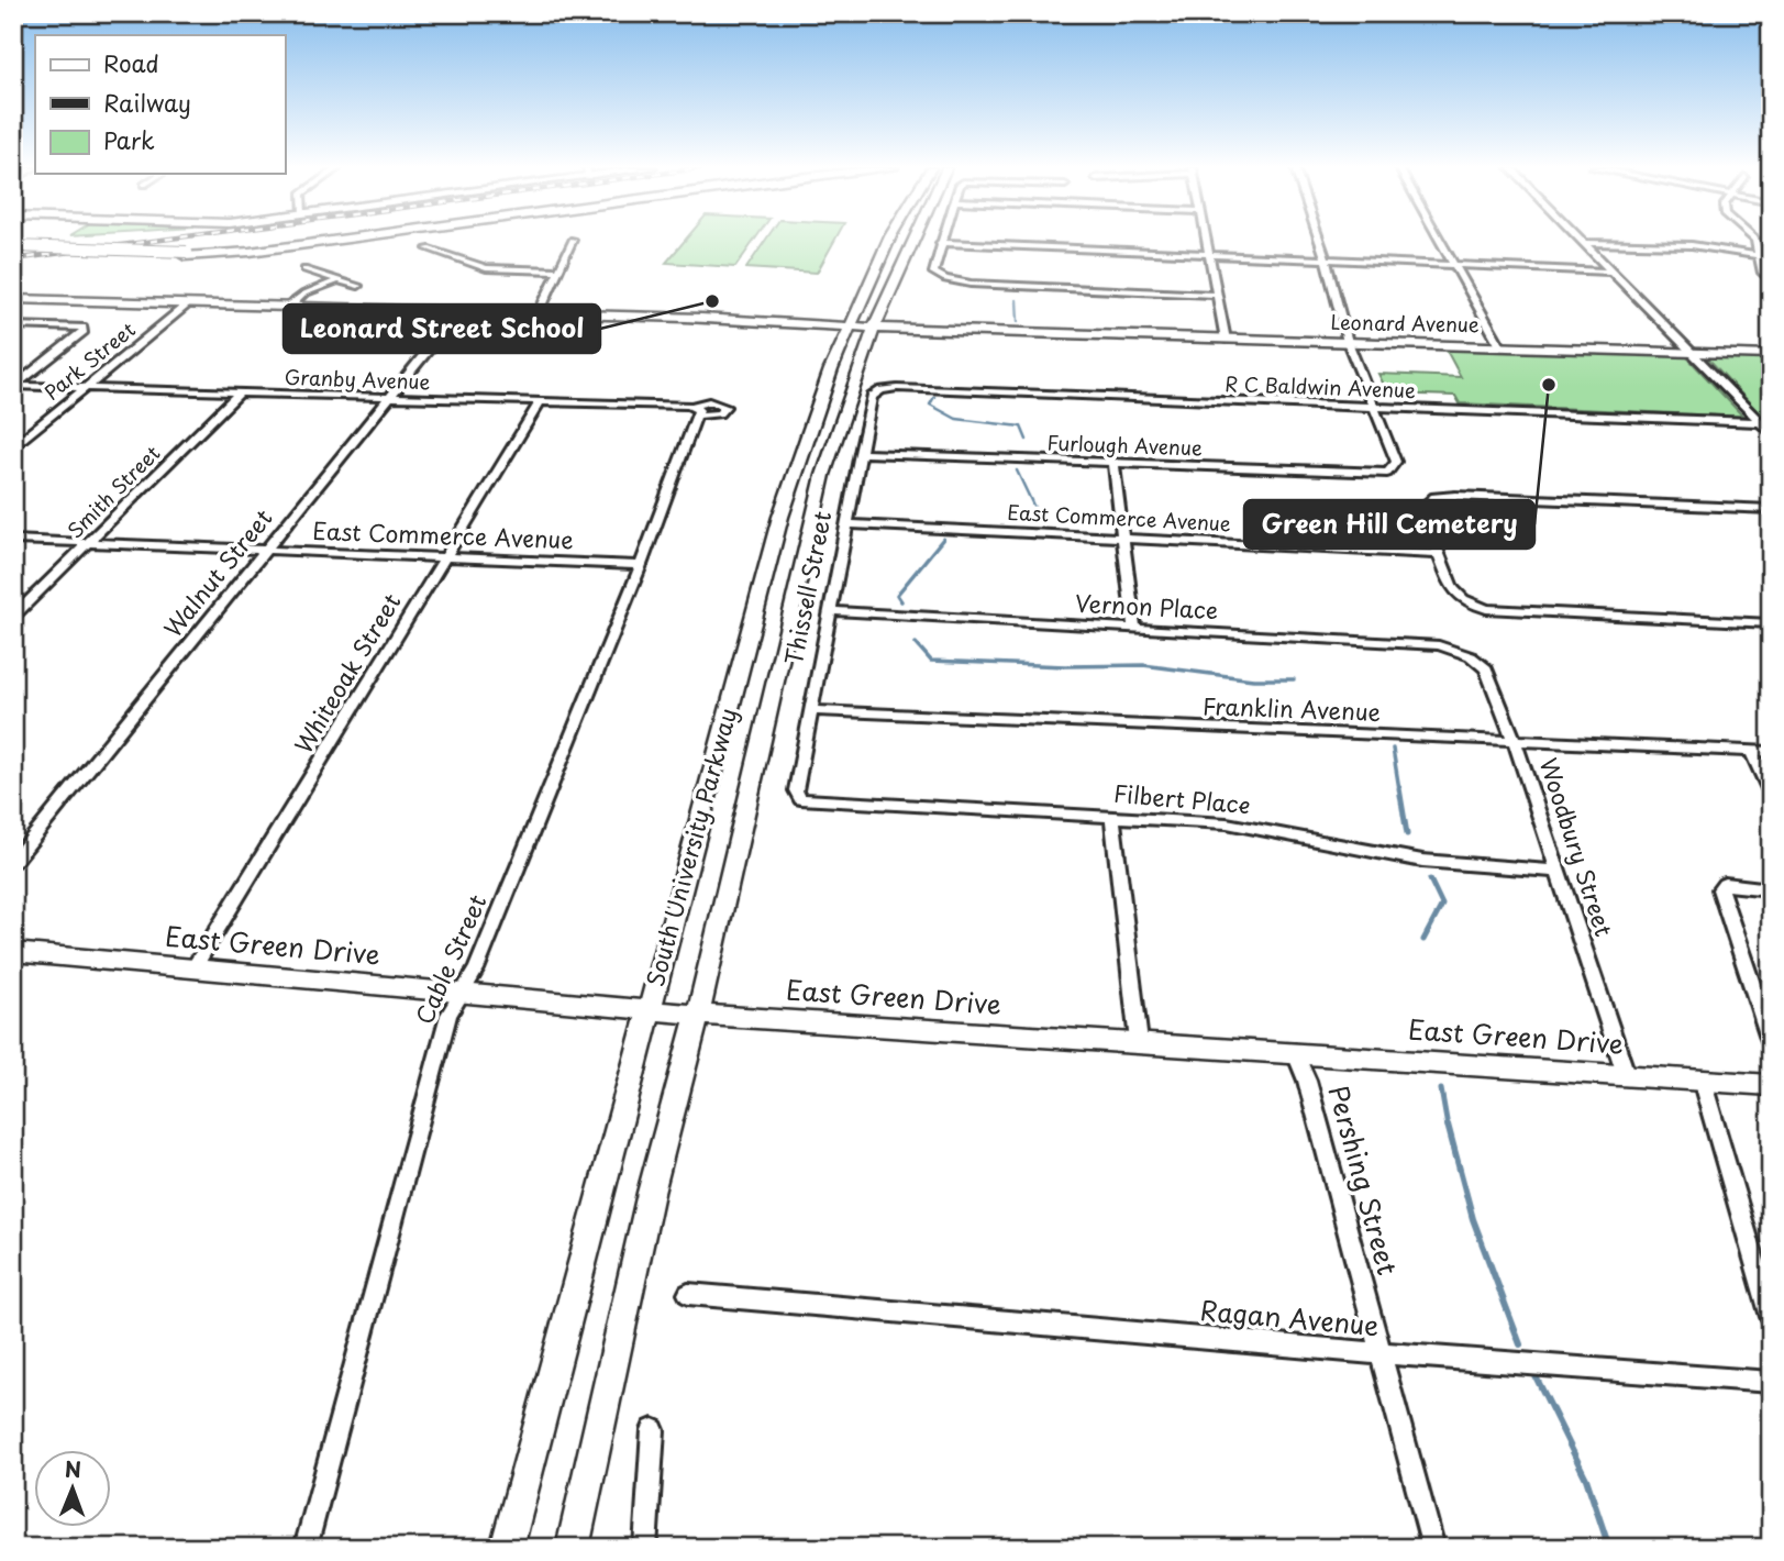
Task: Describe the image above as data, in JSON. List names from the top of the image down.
{
  "streets": {
    "main road": ["Leonard Avenue", "South University Parkway", "East Green Drive"],
    "street": [
      "Park Street",
      "Granby Avenue",
      "R C Baldwin Avenue",
      "Furlough Avenue",
      "Smith Street",
      "East Commerce Avenue",
      "Walnut Street",
      "Thissell Street",
      "Vernon Place",
      "Whiteoak Street",
      "Franklin Avenue",
      "Filbert Place",
      "Woodbury Street",
      "Cable Street",
      "Pershing Street",
      "Ragan Avenue"
    ]
  },
  "crossings": [
    ["Leonard Avenue", "Park Street"],
    ["Leonard Avenue", "Walnut Street"],
    ["Leonard Avenue", "South University Parkway"],
    ["Park Street", "Granby Avenue"],
    ["Granby Avenue", "Smith Street"],
    ["Granby Avenue", "Walnut Street"],
    ["Granby Avenue", "Whiteoak Street"],
    ["Granby Avenue", "Cable Street"],
    ["R C Baldwin Avenue", "Furlough Avenue"],
    ["R C Baldwin Avenue", "Thissell Street"],
    ["Furlough Avenue", "Thissell Street"],
    ["Smith Street", "East Commerce Avenue"],
    ["East Commerce Avenue", "Walnut Street"],
    ["East Commerce Avenue", "Thissell Street"],
    ["East Commerce Avenue", "Whiteoak Street"],
    ["East Commerce Avenue", "Cable Street"],
    ["Thissell Street", "Vernon Place"],
    ["Thissell Street", "Franklin Avenue"],
    ["Thissell Street", "Filbert Place"],
    ["Vernon Place", "Woodbury Street"],
    ["Whiteoak Street", "East Green Drive"],
    ["Franklin Avenue", "Woodbury Street"],
    ["Filbert Place", "Woodbury Street"],
    ["South University Parkway", "East Green Drive"],
    ["Woodbury Street", "East Green Drive"],
    ["East Green Drive", "Cable Street"],
    ["East Green Drive", "Pershing Street"],
    ["Pershing Street", "Ragan Avenue"]
  ],
  "places": ["Leonard Street School", "Green Hill Cemetery"],
  "legend": ["Road", "Railway", "Park"],
  "north": "top"
}
